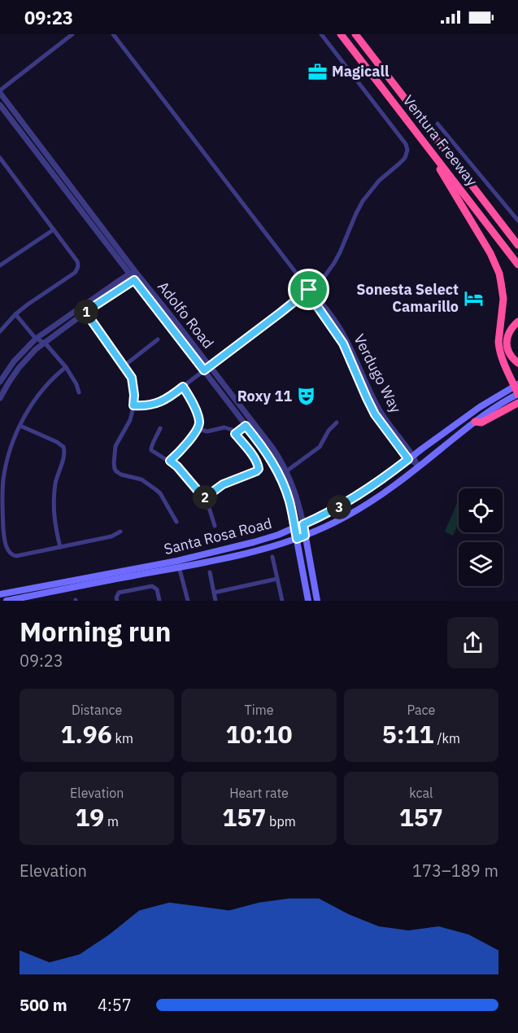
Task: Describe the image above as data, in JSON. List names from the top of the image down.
{
  "streets": {
    "highway": ["Ventura Freeway"],
    "main road": ["Adolfo Road", "Santa Rosa Road"],
    "street": ["Verdugo Way"]
  },
  "crossings": [
    ["Adolfo Road", "Santa Rosa Road"],
    ["Verdugo Way", "Santa Rosa Road"]
  ],
  "places": {
    "office": ["Magicall"],
    "hotel": ["Sonesta Select Camarillo"],
    "theatre": ["Roxy 11"]
  },
  "page": {
    "status": "09:23",
    "pins": ["1", "2", "3"],
    "heading": ["Morning run", "09:23"],
    "stats": [
      ["Distance", "1.96 km"],
      ["Time", "10:10"],
      ["Pace", "5:11 /km"],
      ["Elevation", "19 m"],
      ["Heart rate", "157 bpm"],
      ["kcal", "157"]
    ],
    "chart": ["Elevation", "173–189 m"],
    "list": [
      {
        "name": "500 m",
        "note": "4:57"
      }
    ]
  }
}
